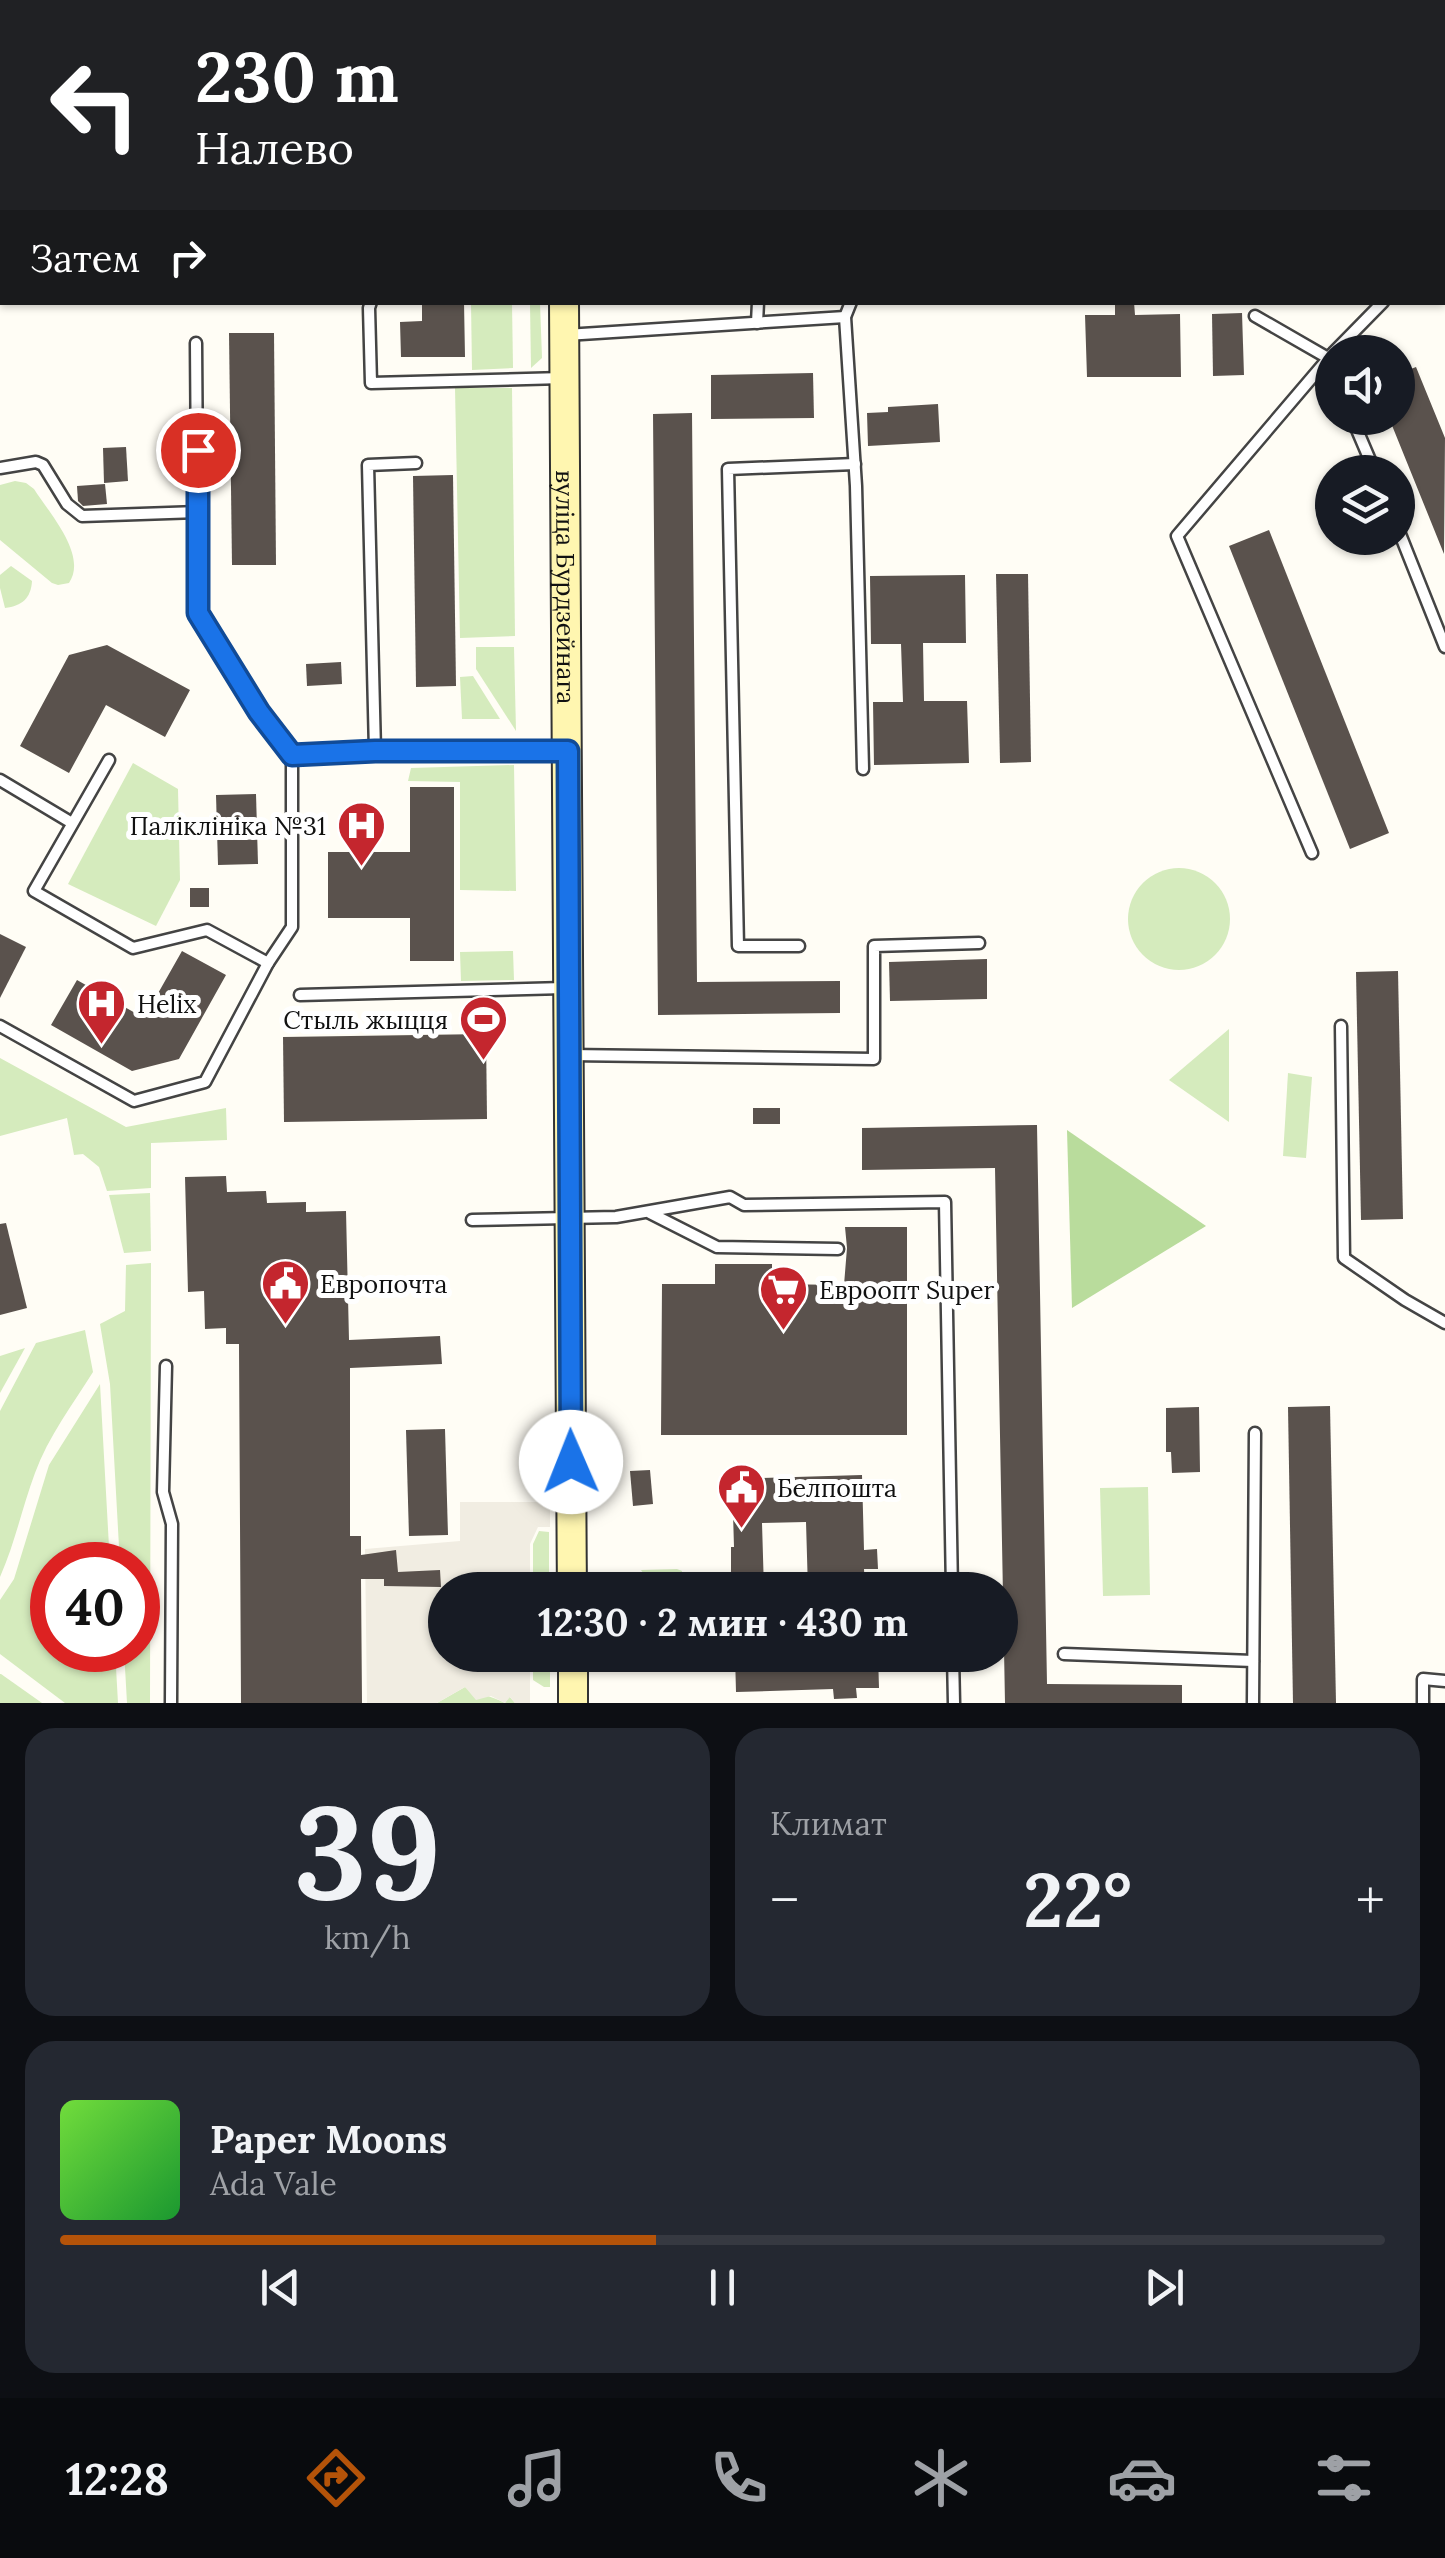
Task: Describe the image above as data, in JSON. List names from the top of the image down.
{
  "streets": {
    "street": ["вуліца Бурдзейнага"]
  },
  "places": {
    "hospital": ["Паліклініка №31", "Helix"],
    "sports": ["Стыль жыцця"],
    "public building": ["Европочта", "Белпошта"],
    "supermarket": ["Евроопт Super"]
  },
  "page": {
    "turn": ["230 m", "Налево"],
    "then": "Затем",
    "limit": "40",
    "trip": "12:30 · 2 мин · 430 m",
    "tile": [
      ["39", "km/h"],
      "Климат"
    ],
    "heat": ["−", "22°", "+"],
    "song": ["Paper Moons", "Ada Vale"],
    "tabs": "12:28"
  }
}
